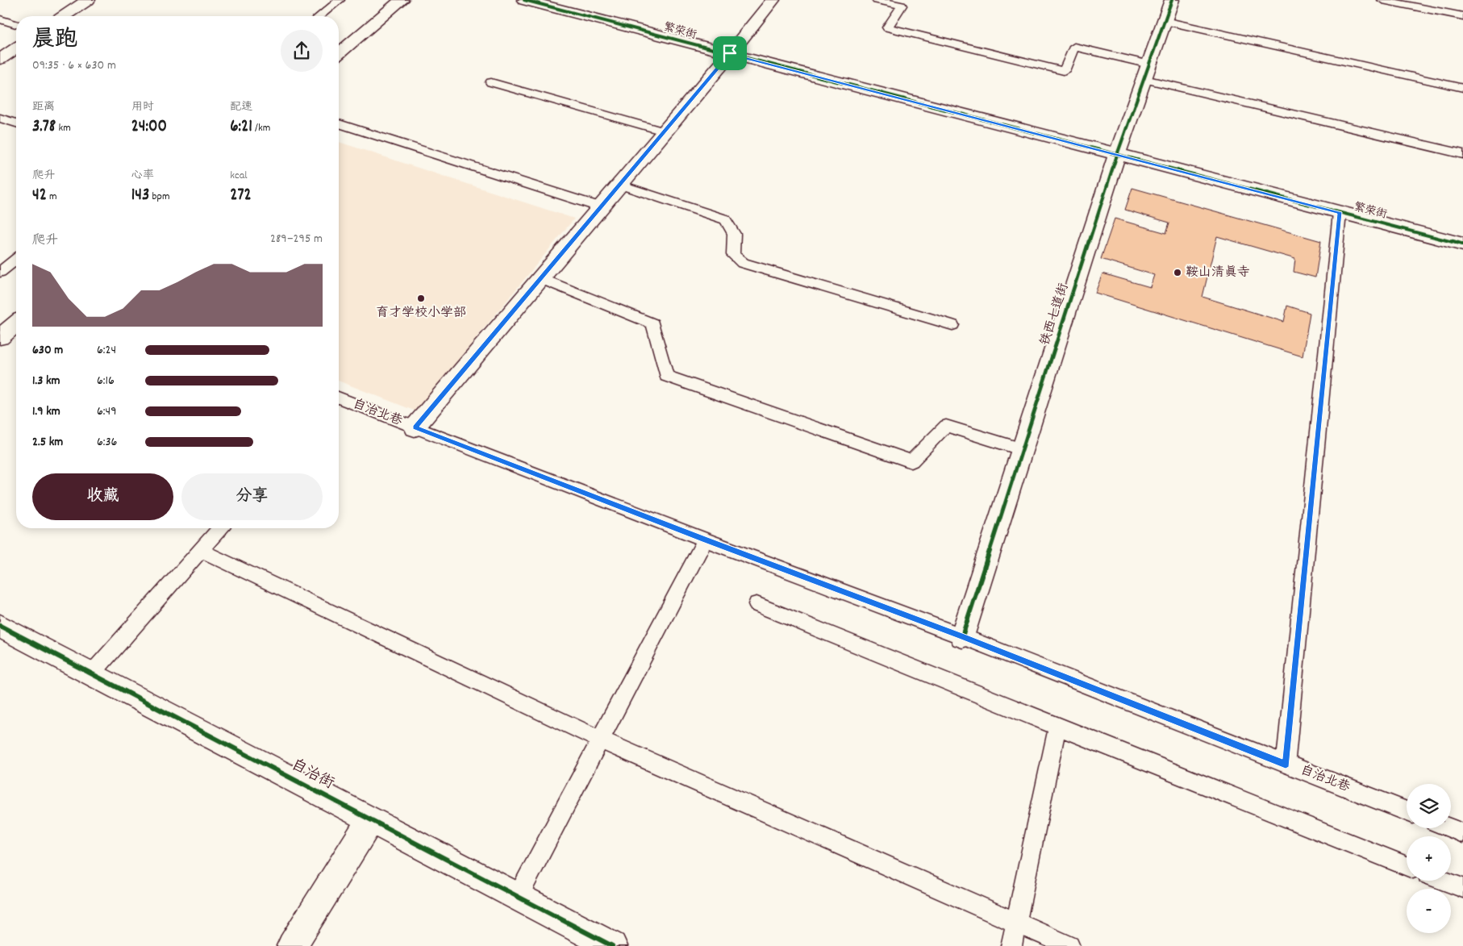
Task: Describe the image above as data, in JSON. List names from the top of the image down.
{
  "streets": {
    "street": ["繁荣街", "铁西七道街", "自治街"],
    "lane": ["自治北巷"]
  },
  "crossings": [
    ["繁荣街", "铁西七道街"],
    ["铁西七道街", "自治北巷"]
  ],
  "places": ["鞍山清真寺", "育才学校小学部"],
  "page": {
    "heading": ["晨跑", "09:35 · 6 × 630 m"],
    "stats": [
      ["距离", "3.78 km"],
      ["用时", "24:00"],
      ["配速", "6:21 /km"],
      ["爬升", "42 m"],
      ["心率", "143 bpm"],
      ["kcal", "272"]
    ],
    "chart": ["爬升", "289–295 m"],
    "list": [
      {
        "name": "630 m",
        "note": "6:24"
      },
      {
        "name": "1.3 km",
        "note": "6:16"
      },
      {
        "name": "1.9 km",
        "note": "6:49"
      },
      {
        "name": "2.5 km",
        "note": "6:36"
      }
    ],
    "buttons": ["收藏", "分享"],
    "map_buttons": ["+", "−"]
  }
}
